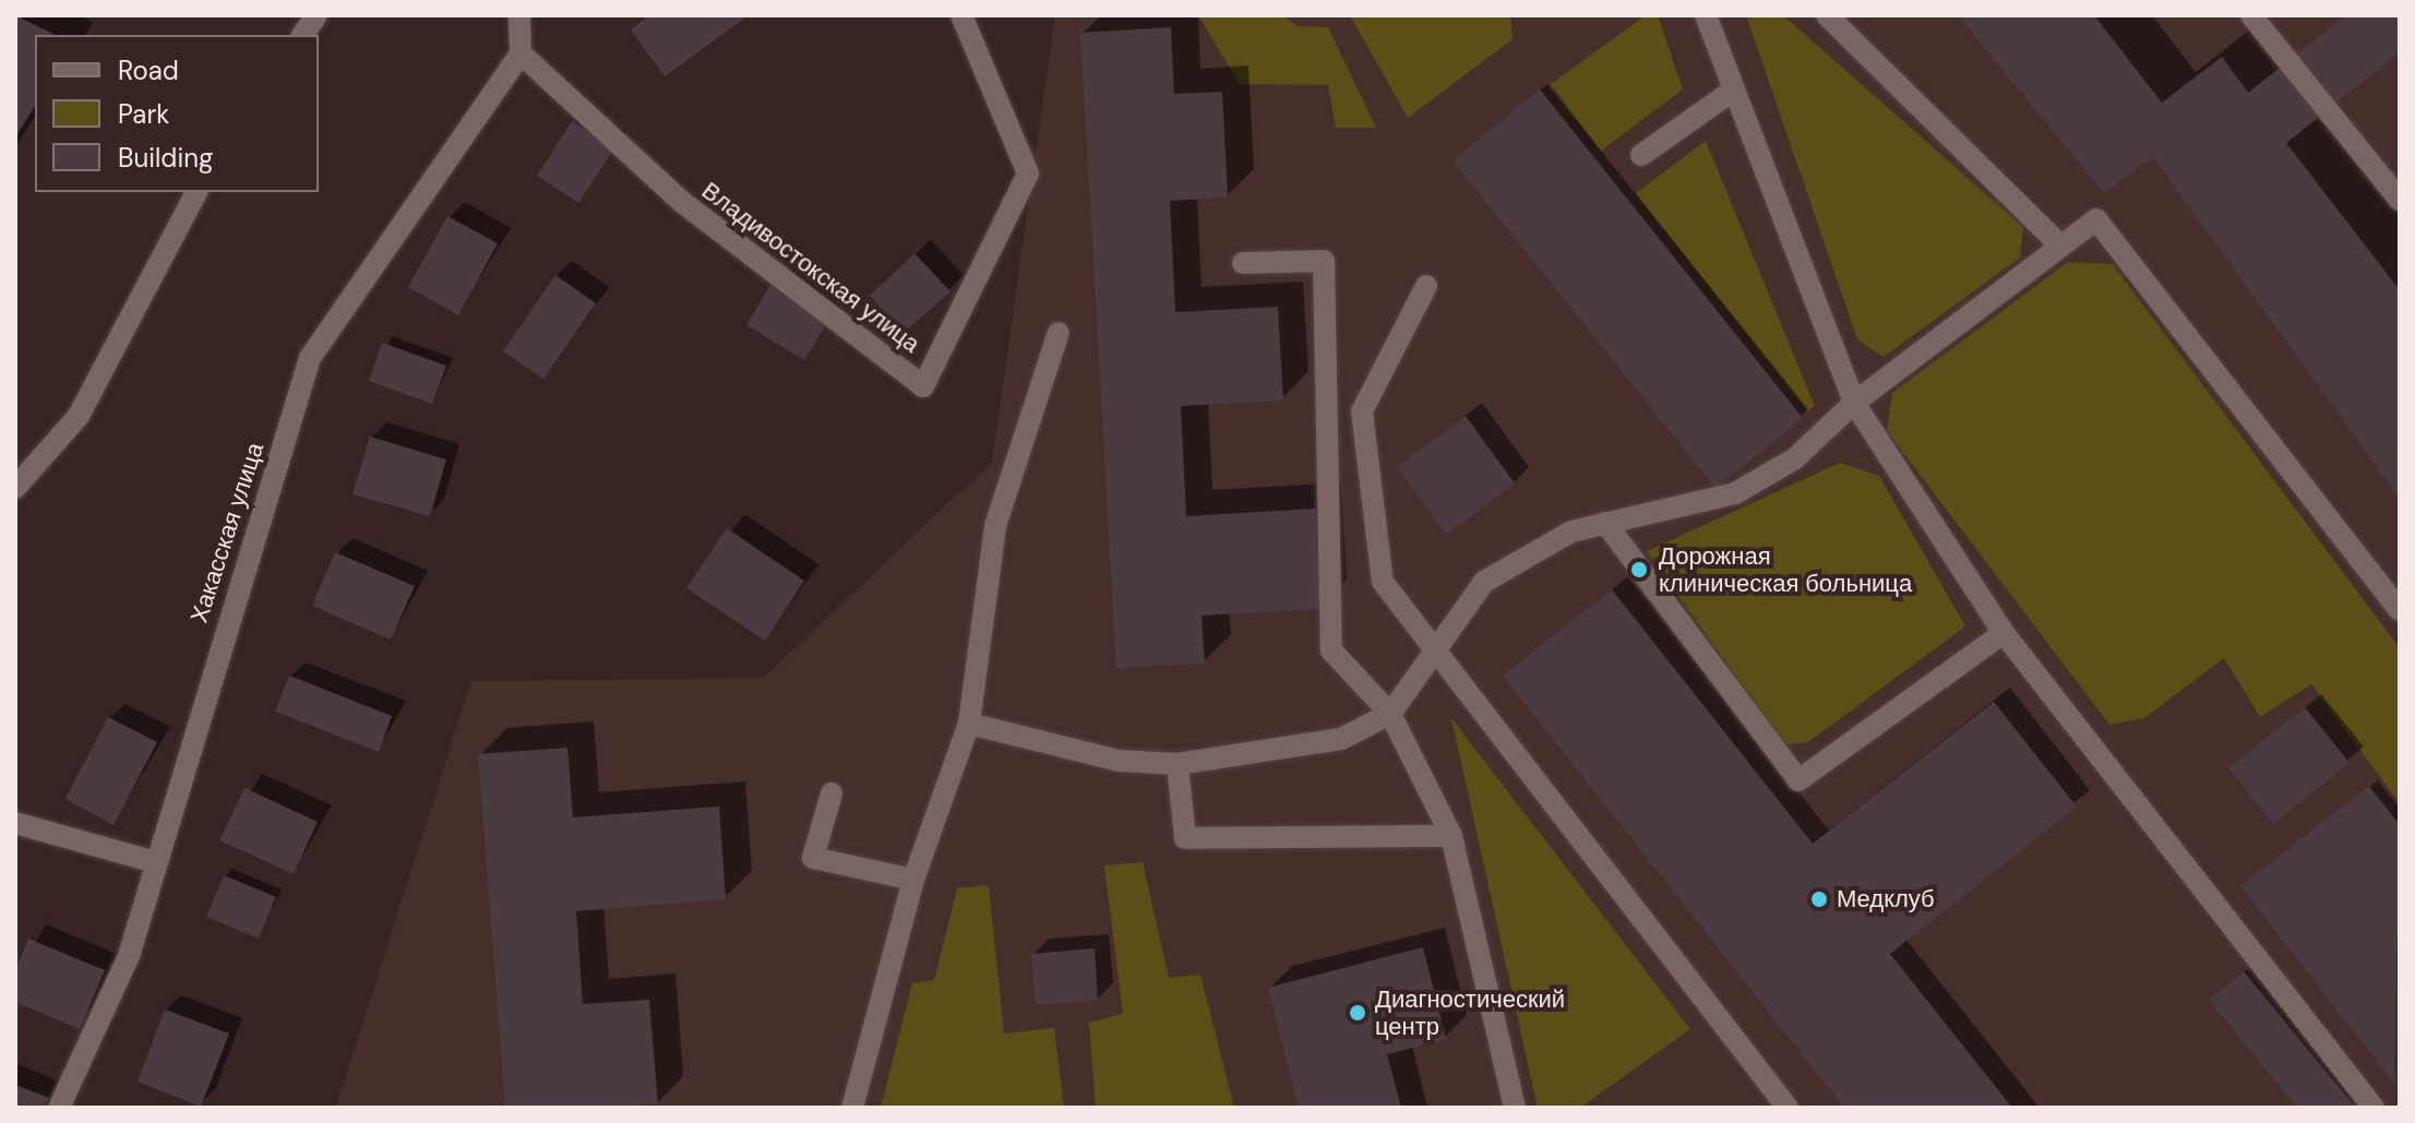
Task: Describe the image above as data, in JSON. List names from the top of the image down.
{
  "streets": {
    "street": ["Владивостокская улица", "Хакасская улица"]
  },
  "crossings": [
    ["Владивостокская улица", "Хакасская улица"]
  ],
  "places": ["Дорожная клиническая больница", "Медклуб", "Диагностический центр"],
  "legend": ["Road", "Park", "Building"]
}
